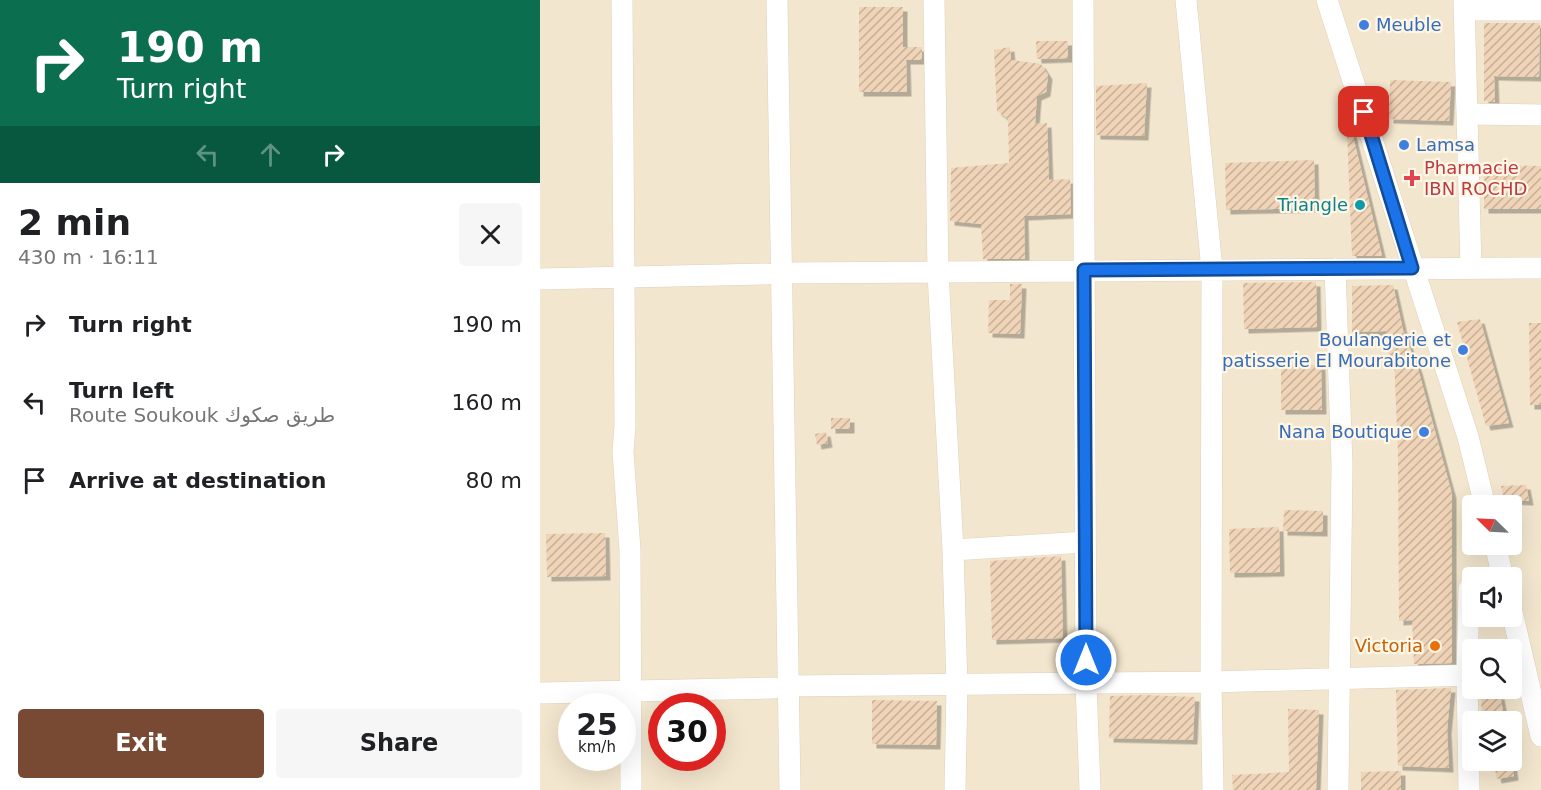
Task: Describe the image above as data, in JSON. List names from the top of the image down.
{
  "places": {
    "other": [
      "Meuble",
      "Lamsa",
      "Triangle",
      "Boulangerie et patisserie El Mourabitone",
      "Nana Boutique",
      "Victoria"
    ],
    "health": ["Pharmacie IBN ROCHD"]
  },
  "north": "top left",
  "page": {
    "turn": ["190 m", "Turn right"],
    "heading": ["2 min", "430 m · 16:11"],
    "list": [
      {
        "name": "Turn right",
        "value": "190 m"
      },
      {
        "name": "Turn left",
        "note": "Route Soukouk طريق صكوك",
        "value": "160 m"
      },
      {
        "name": "Arrive at destination",
        "value": "80 m"
      }
    ],
    "speed": "25 km/h",
    "limit": "30",
    "buttons": ["Exit", "Share"]
  }
}
